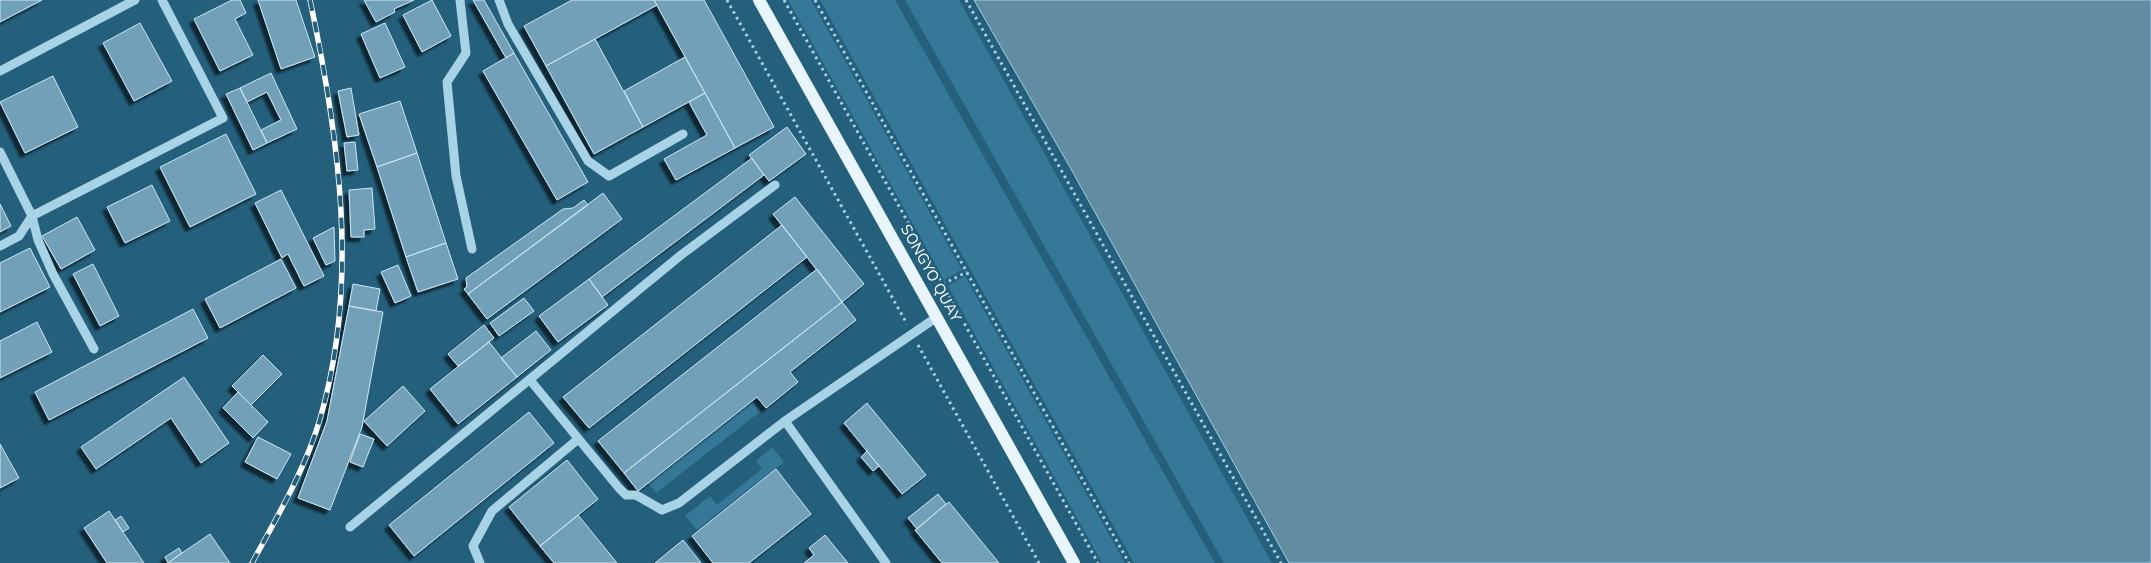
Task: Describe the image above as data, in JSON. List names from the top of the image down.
{
  "streets": {
    "main road": ["SONGYO QUAY"]
  }
}
